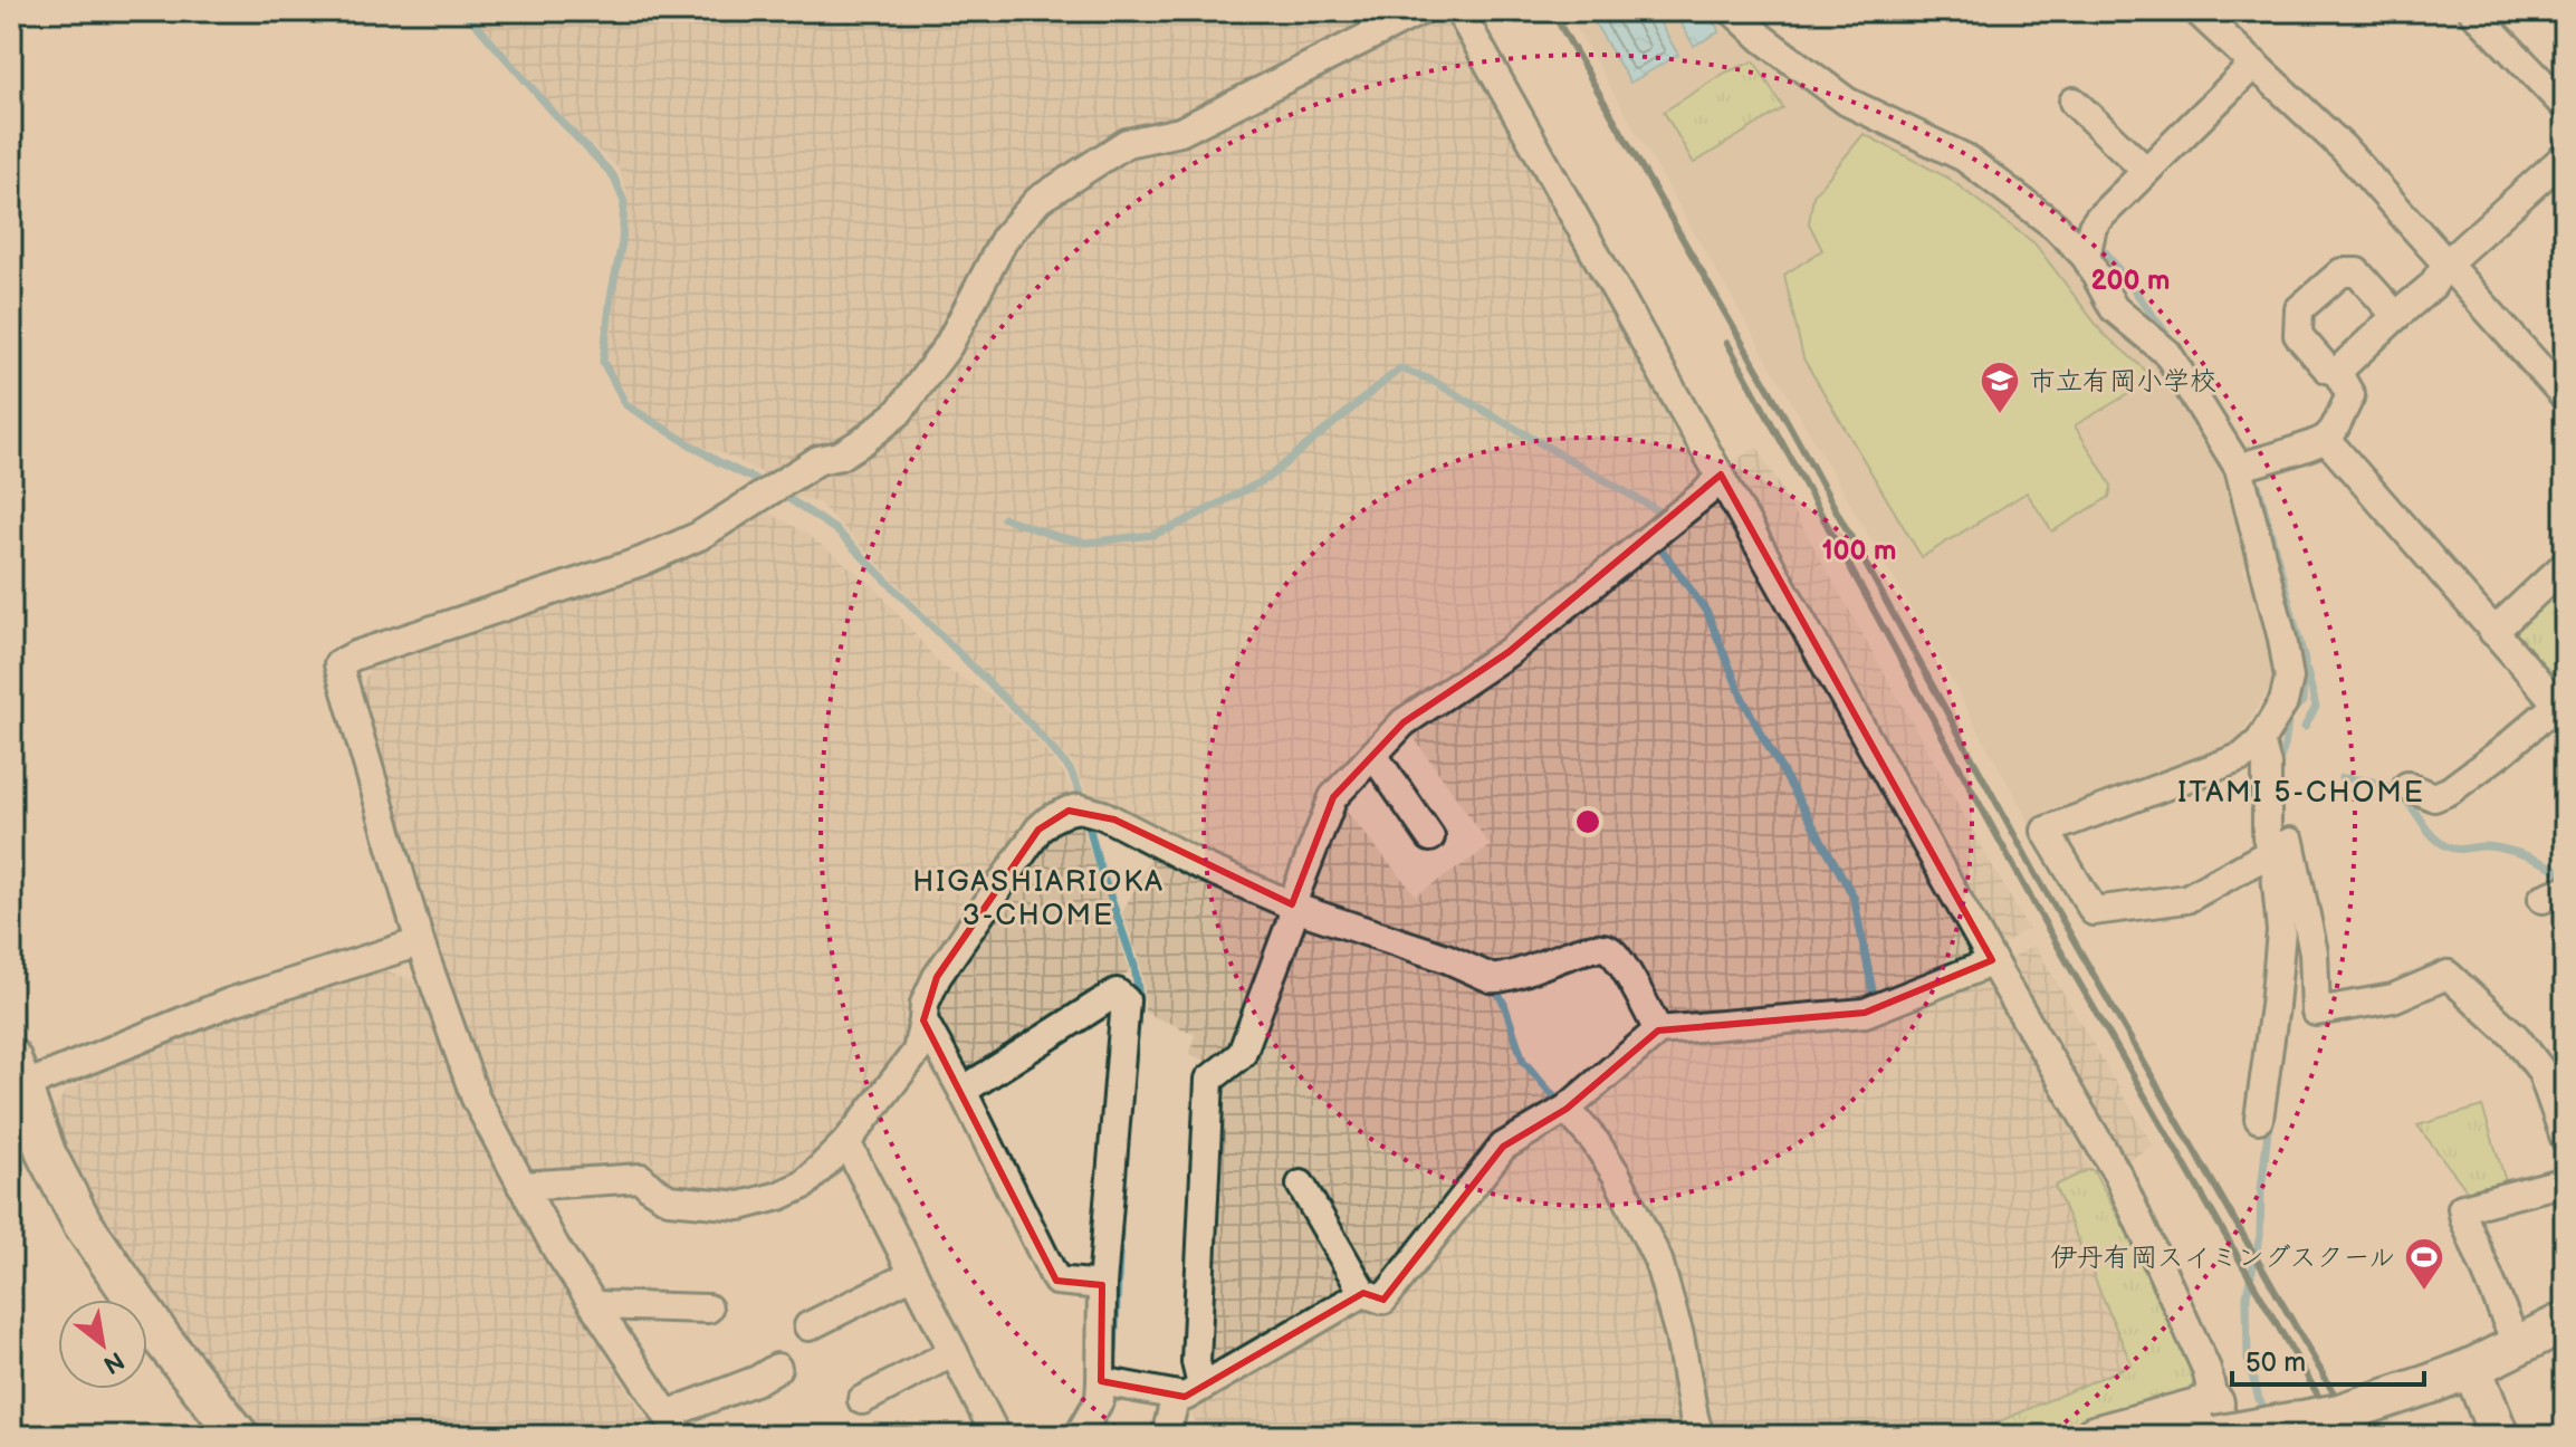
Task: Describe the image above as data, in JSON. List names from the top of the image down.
{
  "districts": ["ITAMI 5-CHOME", "HIGASHIARIOKA 3-CHOME"],
  "places": {
    "school or university": ["市立有岡小学校"],
    "sports": ["伊丹有岡スイミングスクール"]
  },
  "scale_bar": "50 m",
  "north": "bottom right",
  "rings": ["200 m", "100 m"]
}
